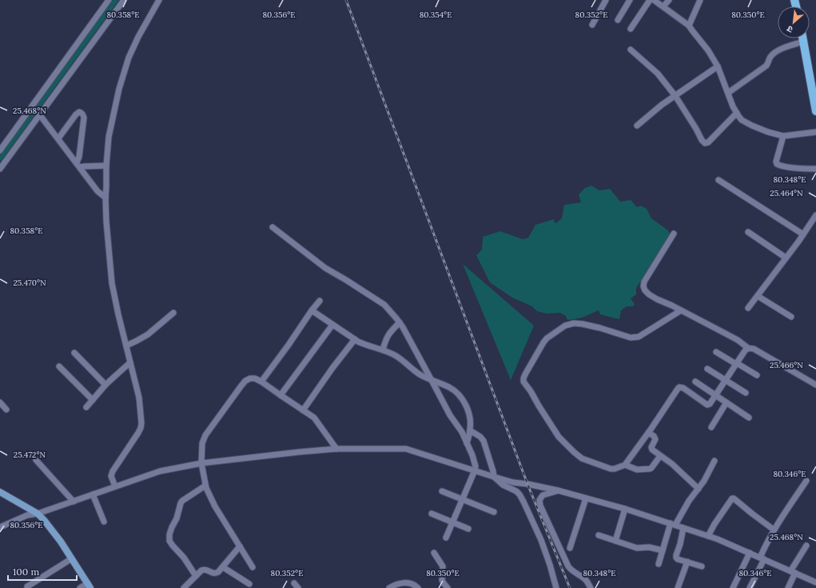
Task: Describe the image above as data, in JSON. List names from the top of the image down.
{
  "scale_bar": "100 m",
  "north": "bottom left",
  "coordinates": [
    "80.358°E",
    "80.356°E",
    "80.354°E",
    "80.352°E",
    "80.350°E",
    "25.468°N",
    "80.348°E",
    "25.464°N",
    "25.470°N",
    "25.466°N",
    "25.472°N",
    "80.346°E"
  ]
}
